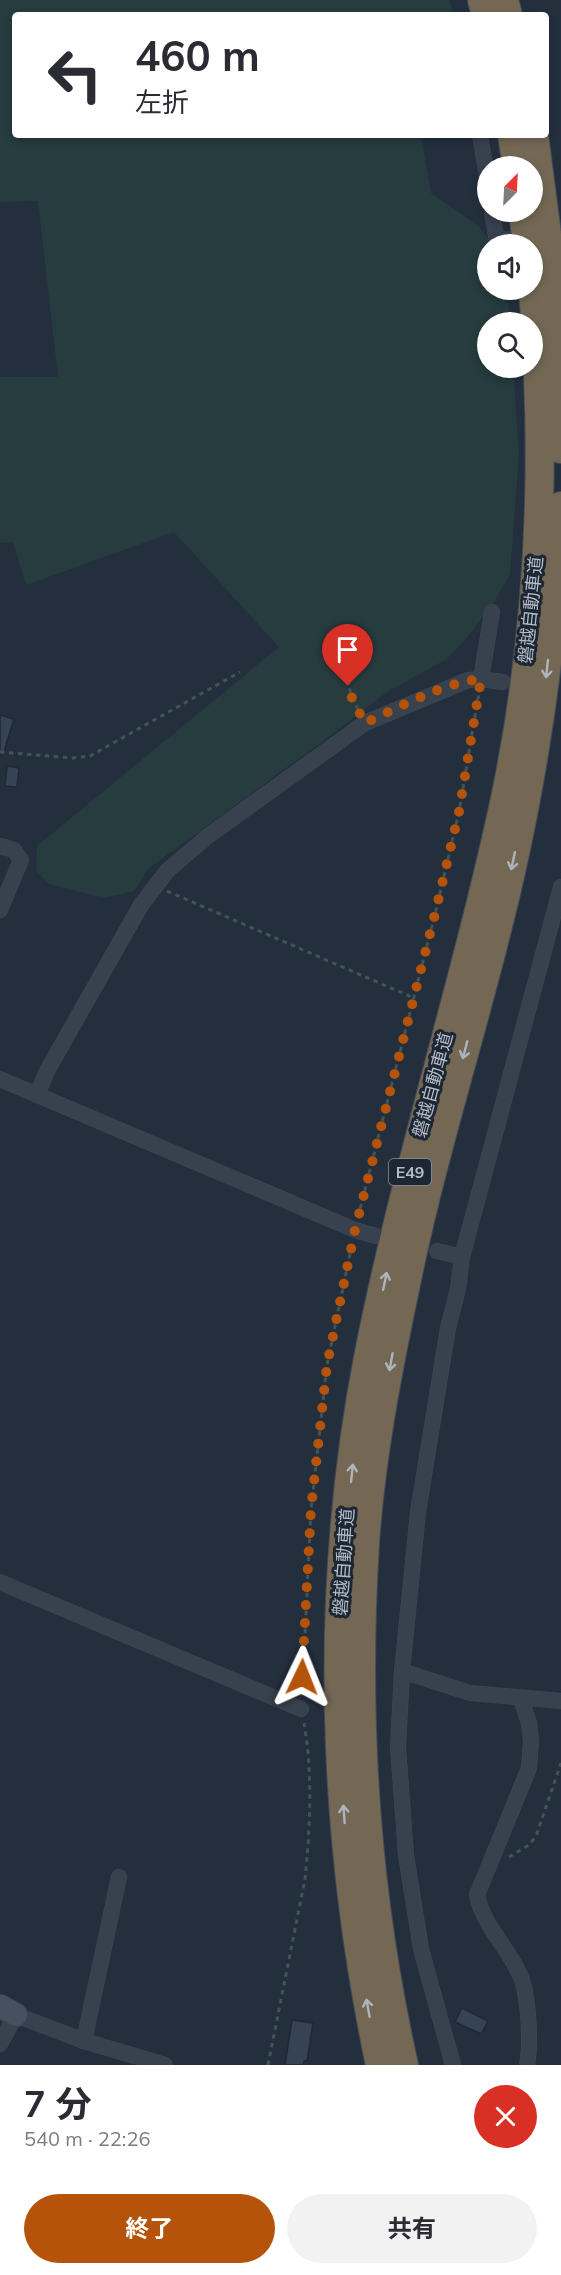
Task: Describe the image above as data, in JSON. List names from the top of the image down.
{
  "streets": {
    "highway": ["磐越自動車道", "E49"]
  },
  "north": "top right",
  "page": {
    "turn": ["460 m", "左折"],
    "heading": ["7 分", "540 m · 22:26"],
    "buttons": ["終了", "共有"]
  }
}
